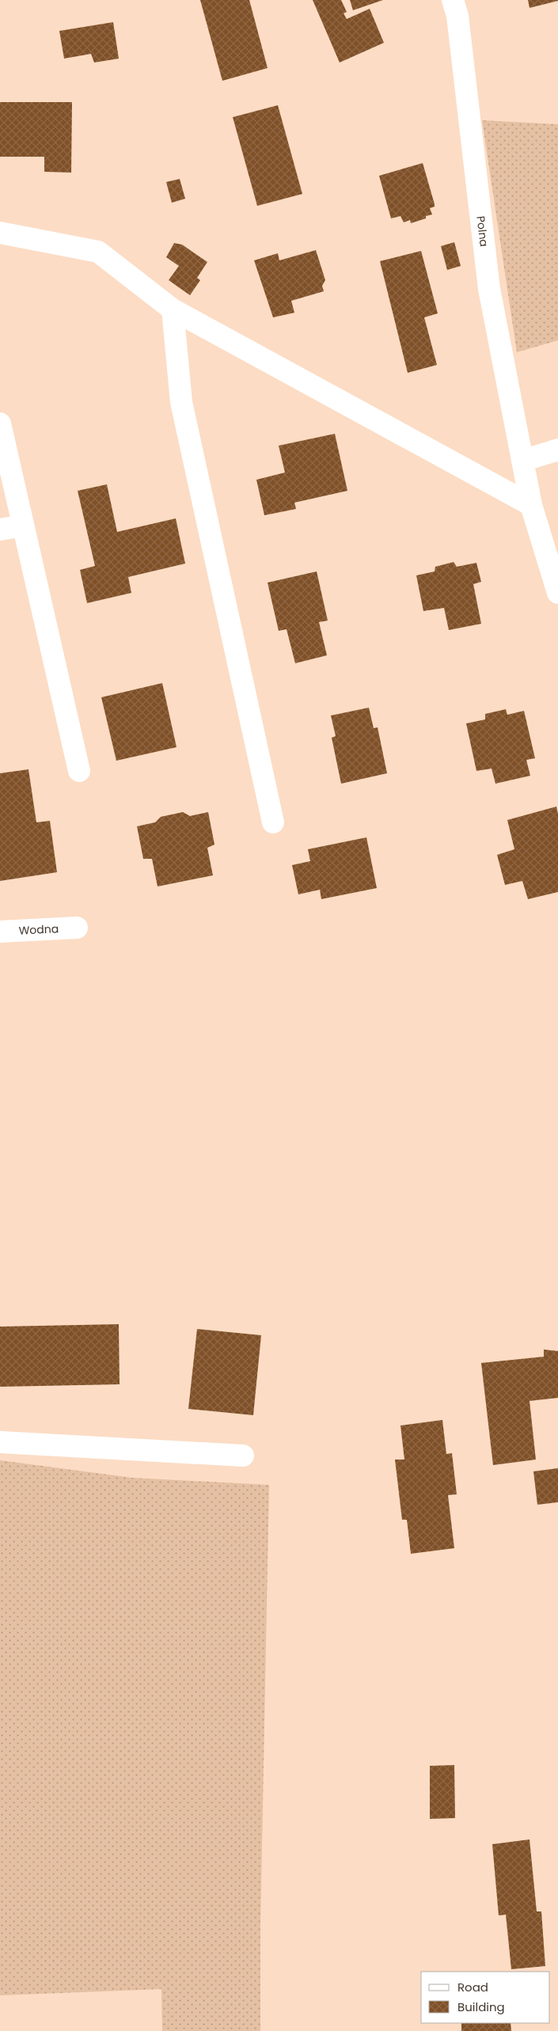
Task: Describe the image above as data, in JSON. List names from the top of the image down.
{
  "streets": {
    "street": ["Polna", "Wodna"]
  },
  "legend": ["Road", "Building"]
}
